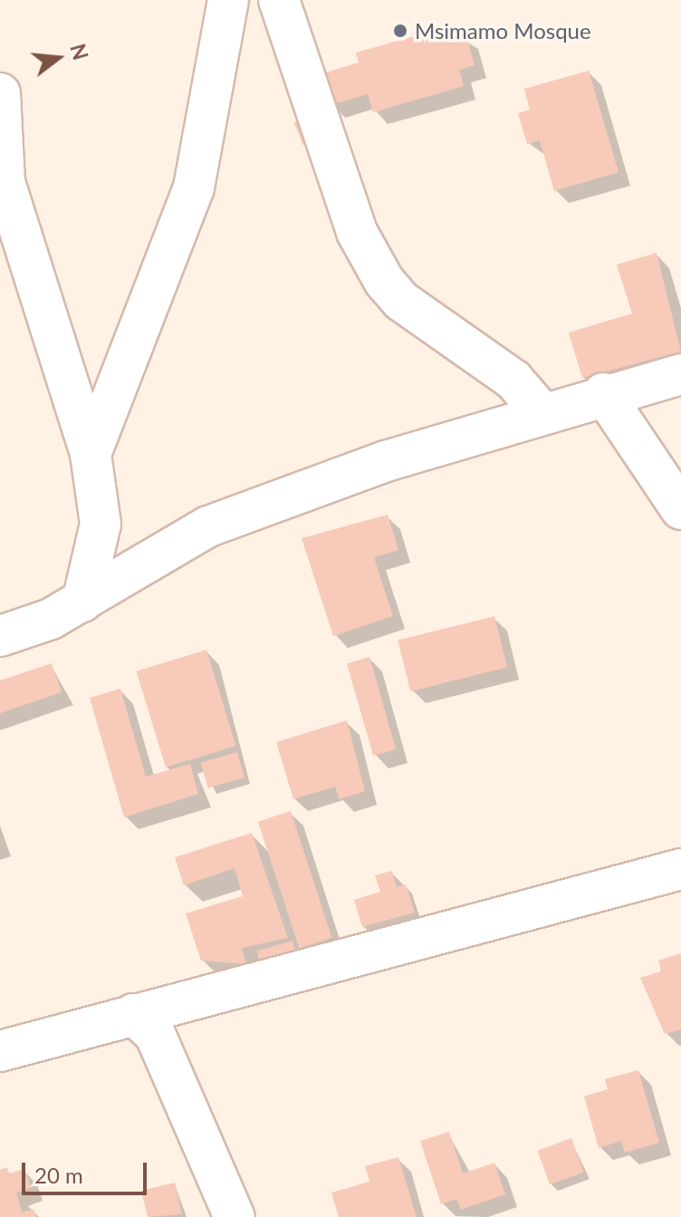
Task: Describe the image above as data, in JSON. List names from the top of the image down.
{
  "places": ["Msimamo Mosque"],
  "scale_bar": "20 m",
  "north": "right"
}
